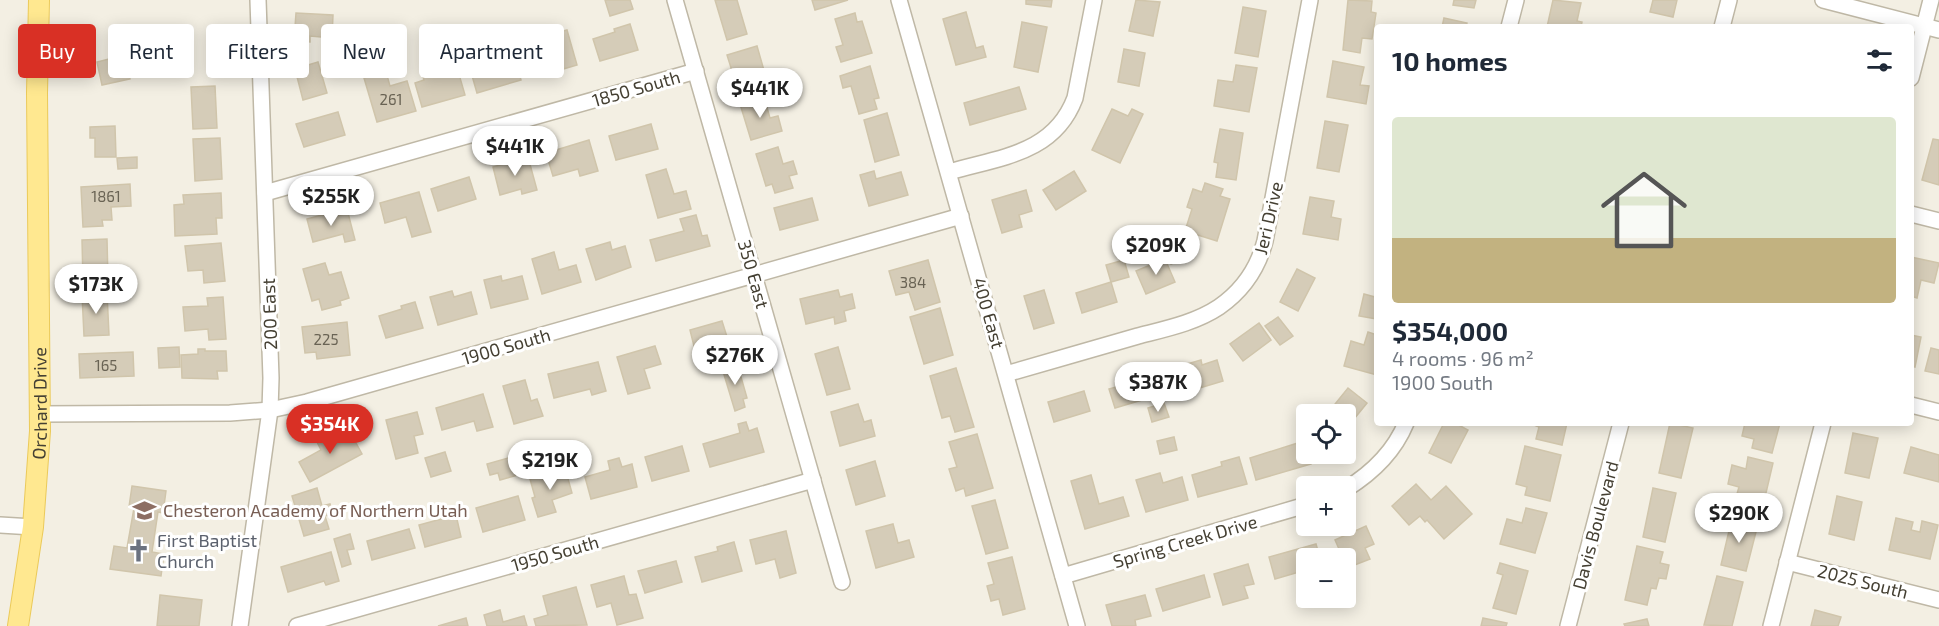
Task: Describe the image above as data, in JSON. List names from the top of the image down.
{
  "streets": {
    "main road": ["Orchard Drive"],
    "street": [
      "1850 South",
      "Jeri Drive",
      "350 East",
      "400 East",
      "200 East",
      "1900 South",
      "Davis Boulevard",
      "Spring Creek Drive",
      "1950 South",
      "2025 South"
    ]
  },
  "crossings": [
    ["1850 South", "350 East"],
    ["1850 South", "200 East"],
    ["Jeri Drive", "400 East"],
    ["350 East", "1900 South"],
    ["350 East", "1950 South"],
    ["400 East", "1900 South"],
    ["400 East", "Spring Creek Drive"],
    ["200 East", "1900 South"],
    ["1900 South", "Orchard Drive"]
  ],
  "places": {
    "school or university": ["Chesteron Academy of Northern Utah"],
    "church": ["First Baptist Church"]
  },
  "house_numbers": [
    "261",
    "1861",
    "384",
    "225",
    "165"
  ],
  "page": {
    "chip": [
      "Buy",
      "Rent",
      "Filters",
      "New",
      "Apartment"
    ],
    "heading": "10 homes",
    "price": [
      "$441K",
      "$441K",
      "$255K",
      "$209K",
      "$173K",
      "$276K",
      "$387K",
      "$354K",
      "$219K",
      "$290K"
    ],
    "list": [
      {
        "name": "$354,000",
        "note": "4 rooms · 96 m² · 1900 South"
      }
    ],
    "map_buttons": ["+", "−"]
  }
}
